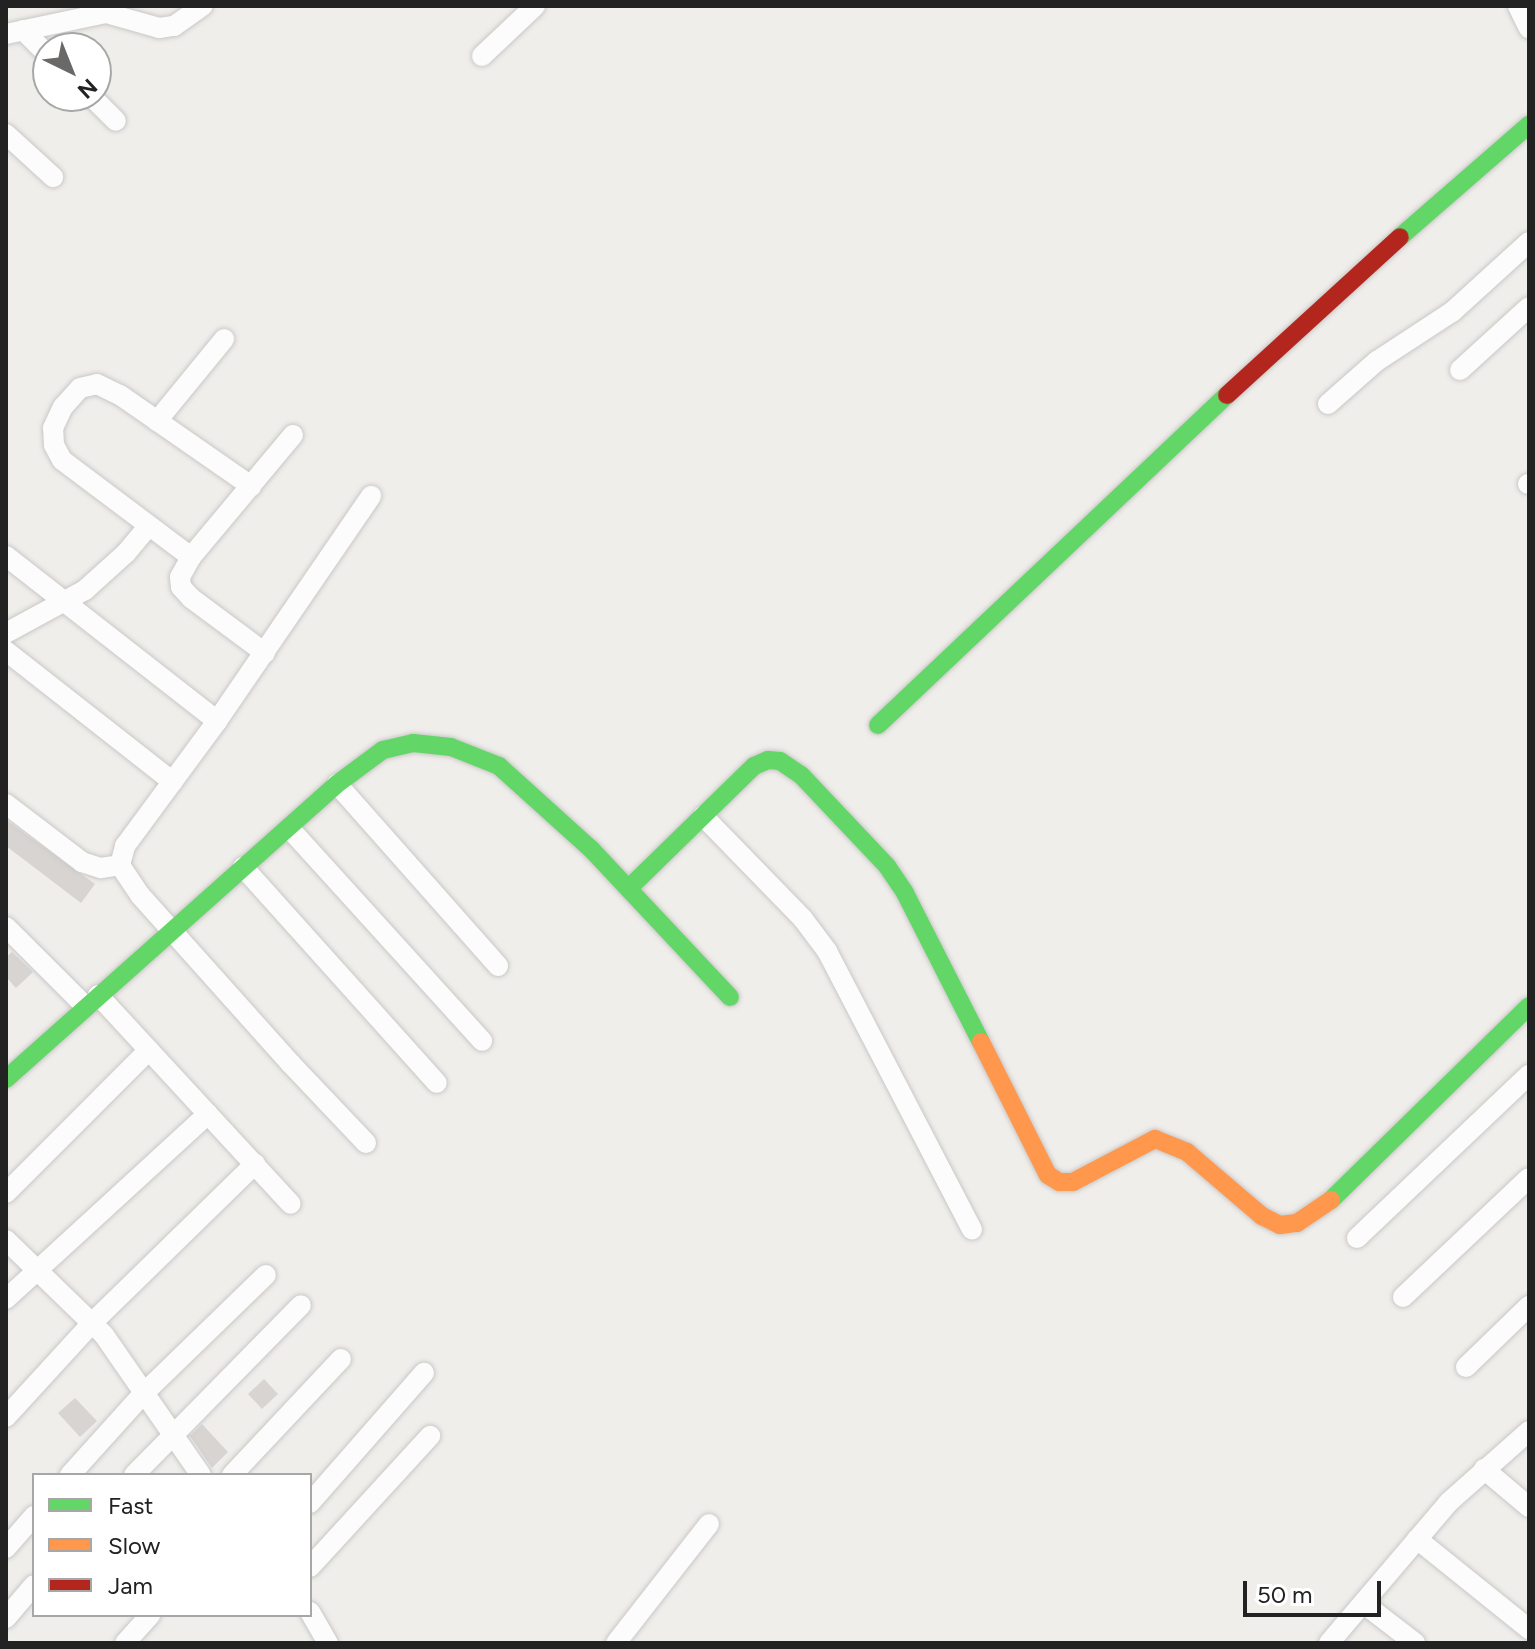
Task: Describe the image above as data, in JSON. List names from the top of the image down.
{
  "legend": ["Fast", "Slow", "Jam"],
  "scale_bar": "50 m",
  "north": "bottom right"
}
